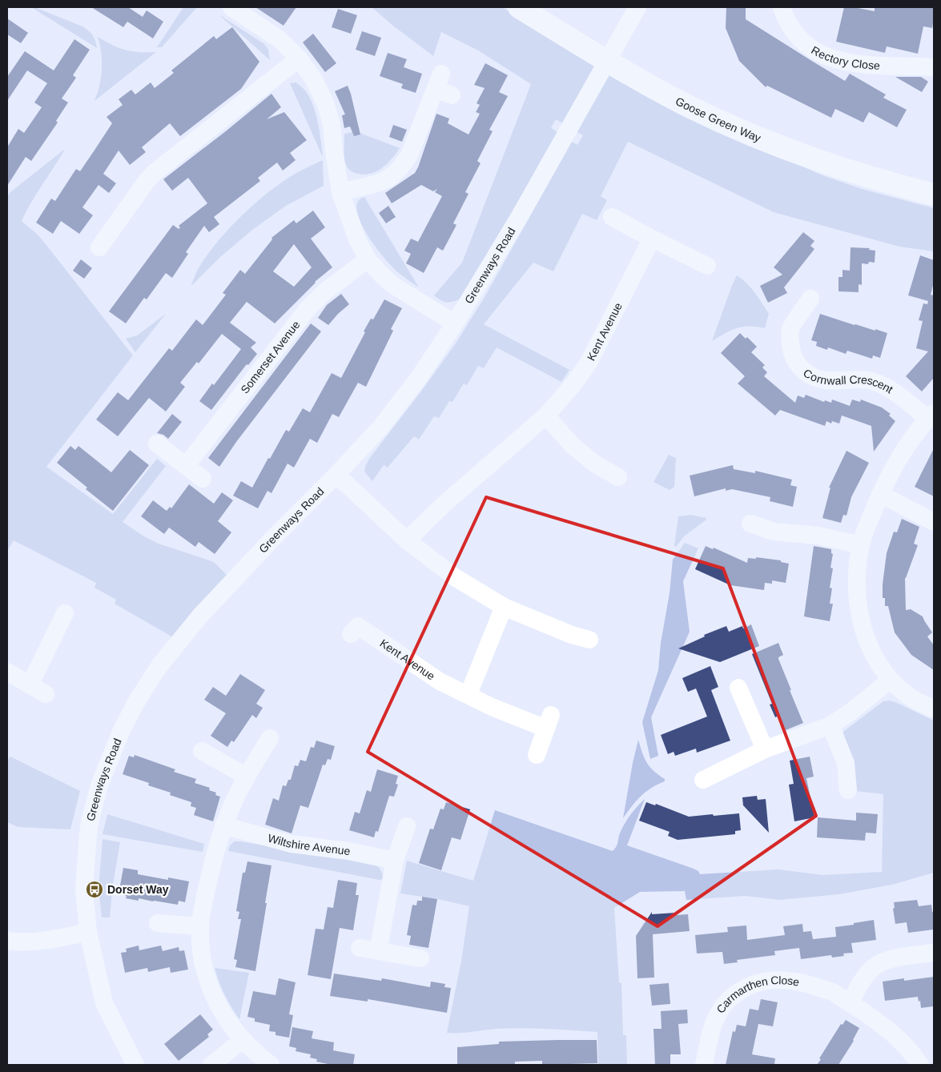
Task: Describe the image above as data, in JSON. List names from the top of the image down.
{
  "streets": {
    "main road": ["Goose Green Way"],
    "street": [
      "Rectory Close",
      "Greenways Road",
      "Kent Avenue",
      "Somerset Avenue",
      "Cornwall Crescent",
      "Wiltshire Avenue",
      "Carmarthen Close"
    ]
  },
  "places": {
    "bus stop": ["Dorset Way"]
  }
}
